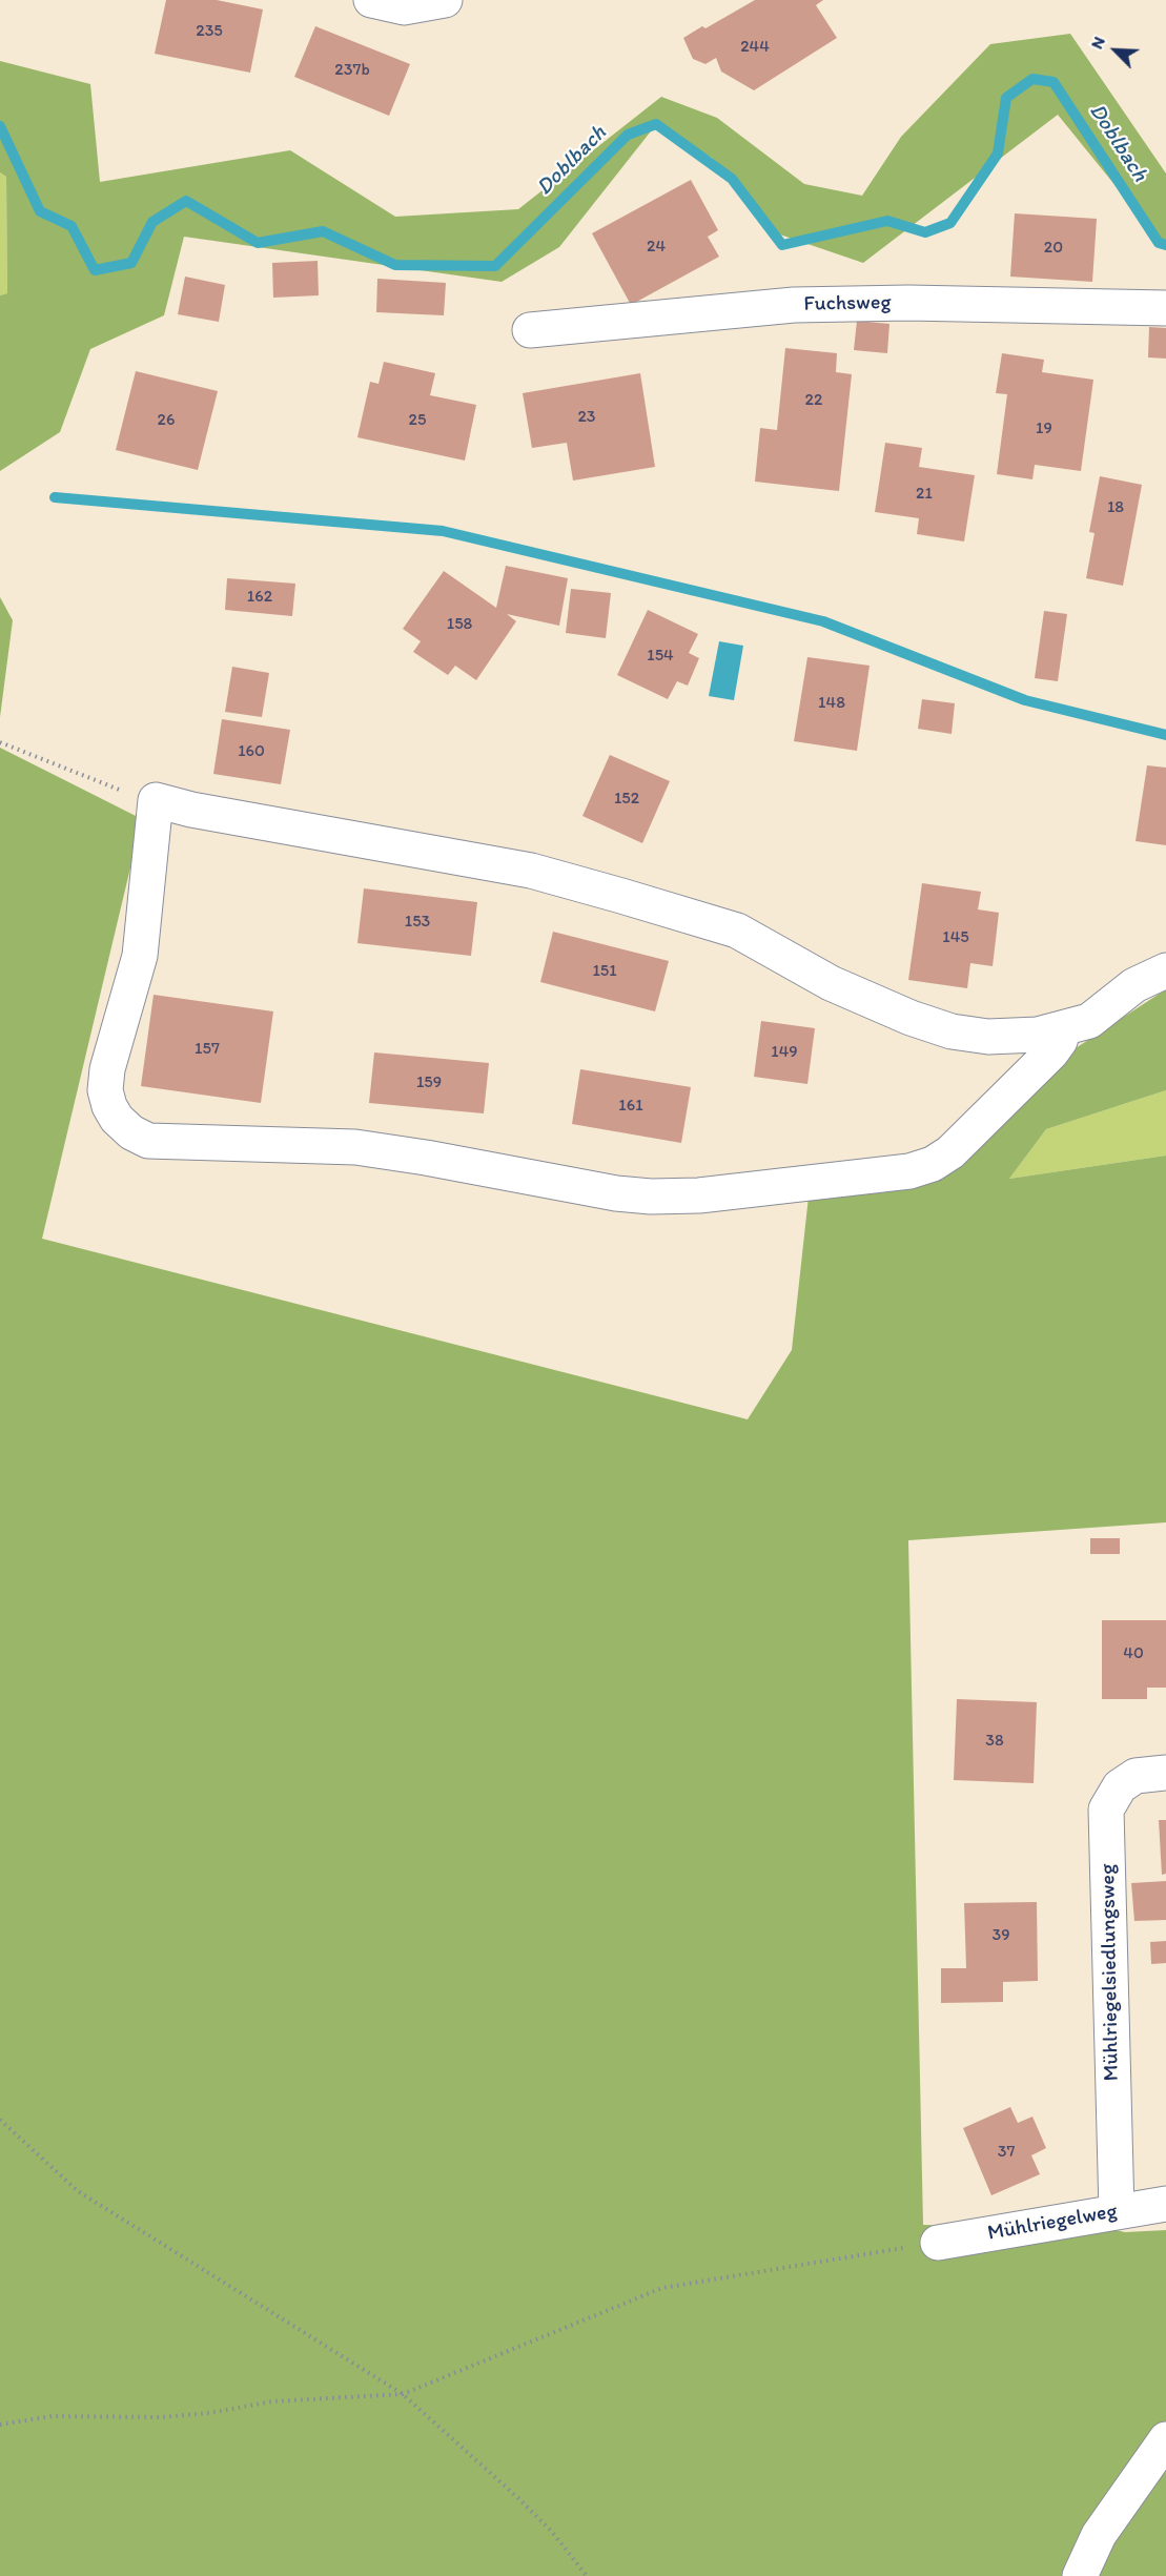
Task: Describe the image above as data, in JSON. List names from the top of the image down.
{
  "streets": {
    "street": ["Fuchsweg", "Mühlriegelsiedlungsweg", "Mühlriegelweg"]
  },
  "crossings": [
    ["Mühlriegelsiedlungsweg", "Mühlriegelweg"]
  ],
  "water": ["Doblbach"],
  "house_numbers": [
    "235",
    "244",
    "237b",
    "24",
    "20",
    "22",
    "23",
    "26",
    "25",
    "19",
    "21",
    "18",
    "162",
    "158",
    "154",
    "148",
    "160",
    "152",
    "153",
    "145",
    "151",
    "157",
    "149",
    "159",
    "161",
    "40",
    "38",
    "39",
    "37"
  ],
  "north": "top left"
}
